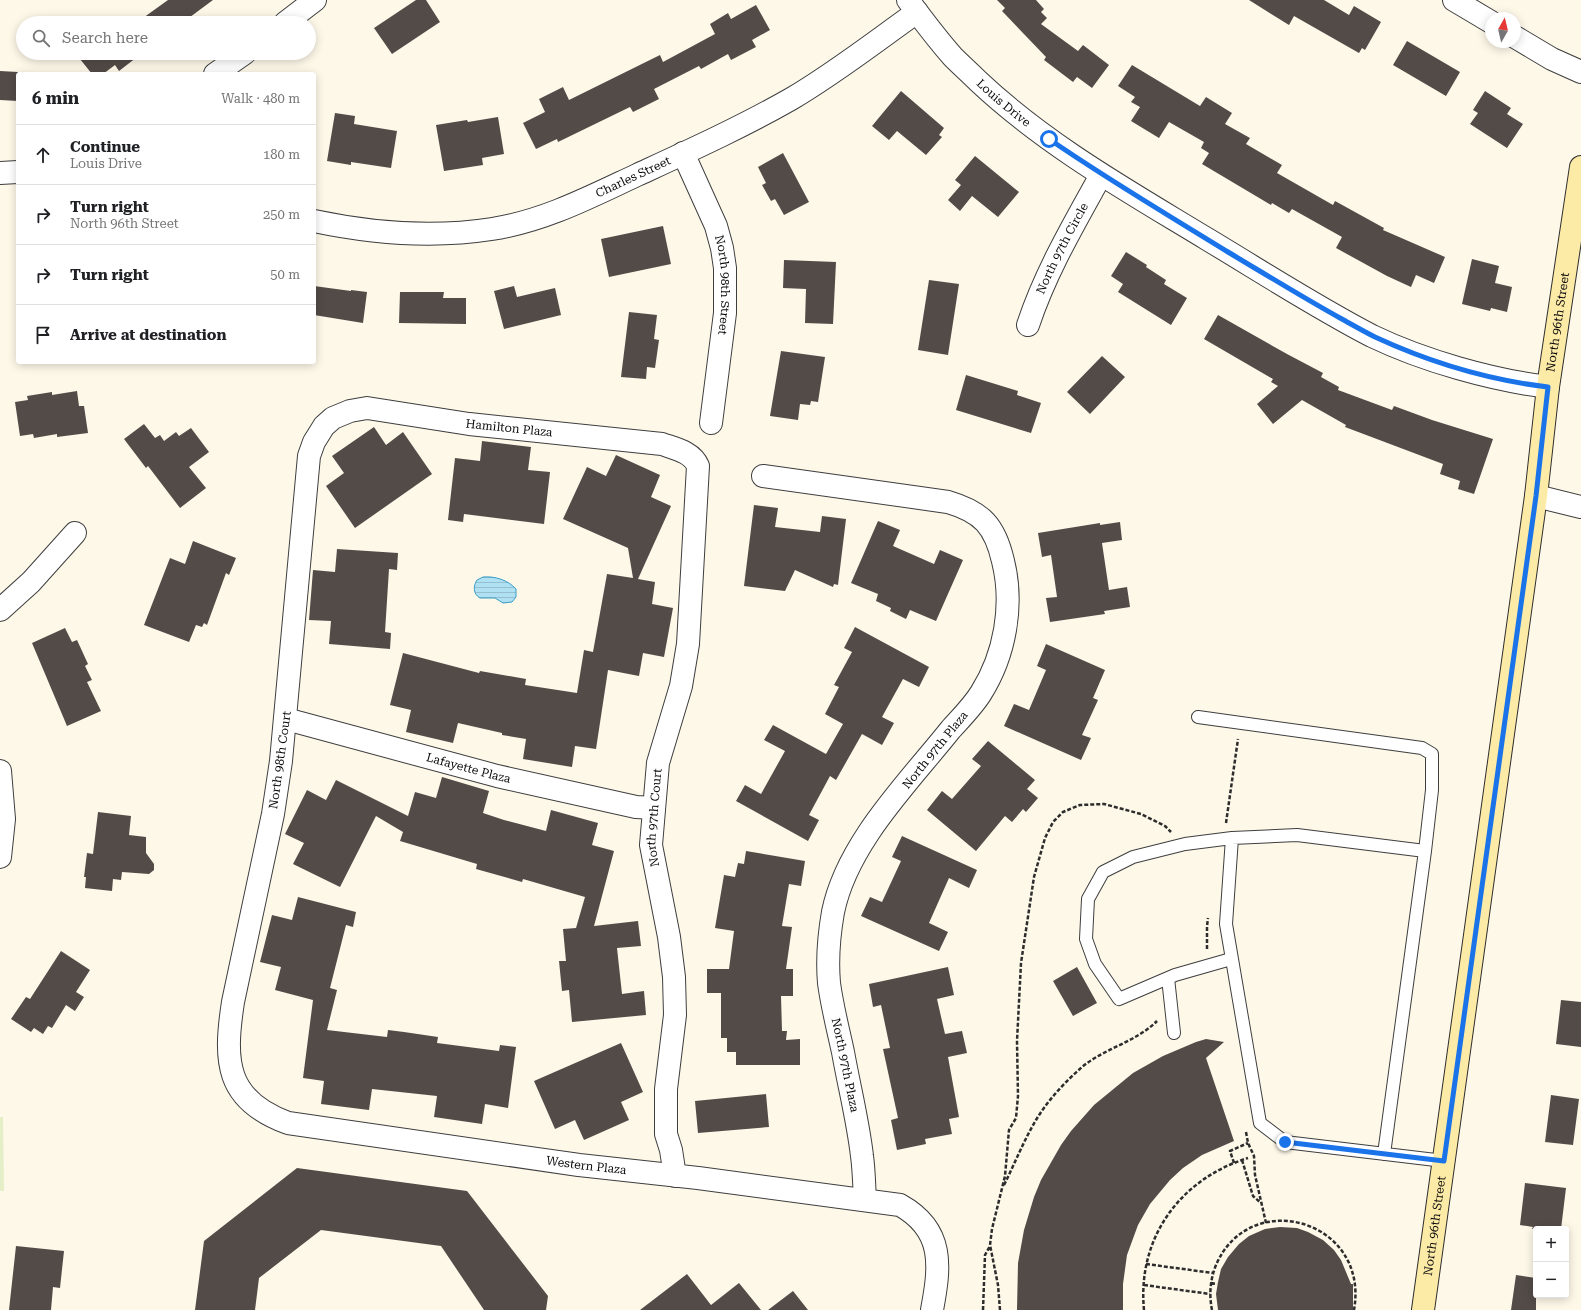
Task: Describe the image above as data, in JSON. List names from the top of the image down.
{
  "streets": {
    "street": [
      "Louis Drive",
      "Charles Street",
      "North 97th Circle",
      "North 98th Street",
      "North 96th Street",
      "Hamilton Plaza",
      "North 97th Plaza",
      "North 98th Court",
      "Lafayette Plaza",
      "North 97th Court",
      "Western Plaza"
    ]
  },
  "crossings": [
    ["Louis Drive", "Charles Street"],
    ["Louis Drive", "North 97th Circle"],
    ["Louis Drive", "North 96th Street"],
    ["Charles Street", "North 98th Street"],
    ["Hamilton Plaza", "North 98th Court"],
    ["Hamilton Plaza", "North 97th Court"],
    ["North 97th Plaza", "Western Plaza"],
    ["North 98th Court", "Lafayette Plaza"],
    ["North 98th Court", "Western Plaza"],
    ["Lafayette Plaza", "North 97th Court"],
    ["North 97th Court", "Western Plaza"]
  ],
  "north": "top",
  "page": {
    "search": "Search here",
    "heading": ["6 min", "Walk · 480 m"],
    "list": [
      ["Continue", "Louis Drive", "180 m"],
      ["Turn right", "North 96th Street", "250 m"],
      ["Turn right", "50 m"],
      "Arrive at destination"
    ],
    "map_buttons": ["+", "−"]
  }
}
